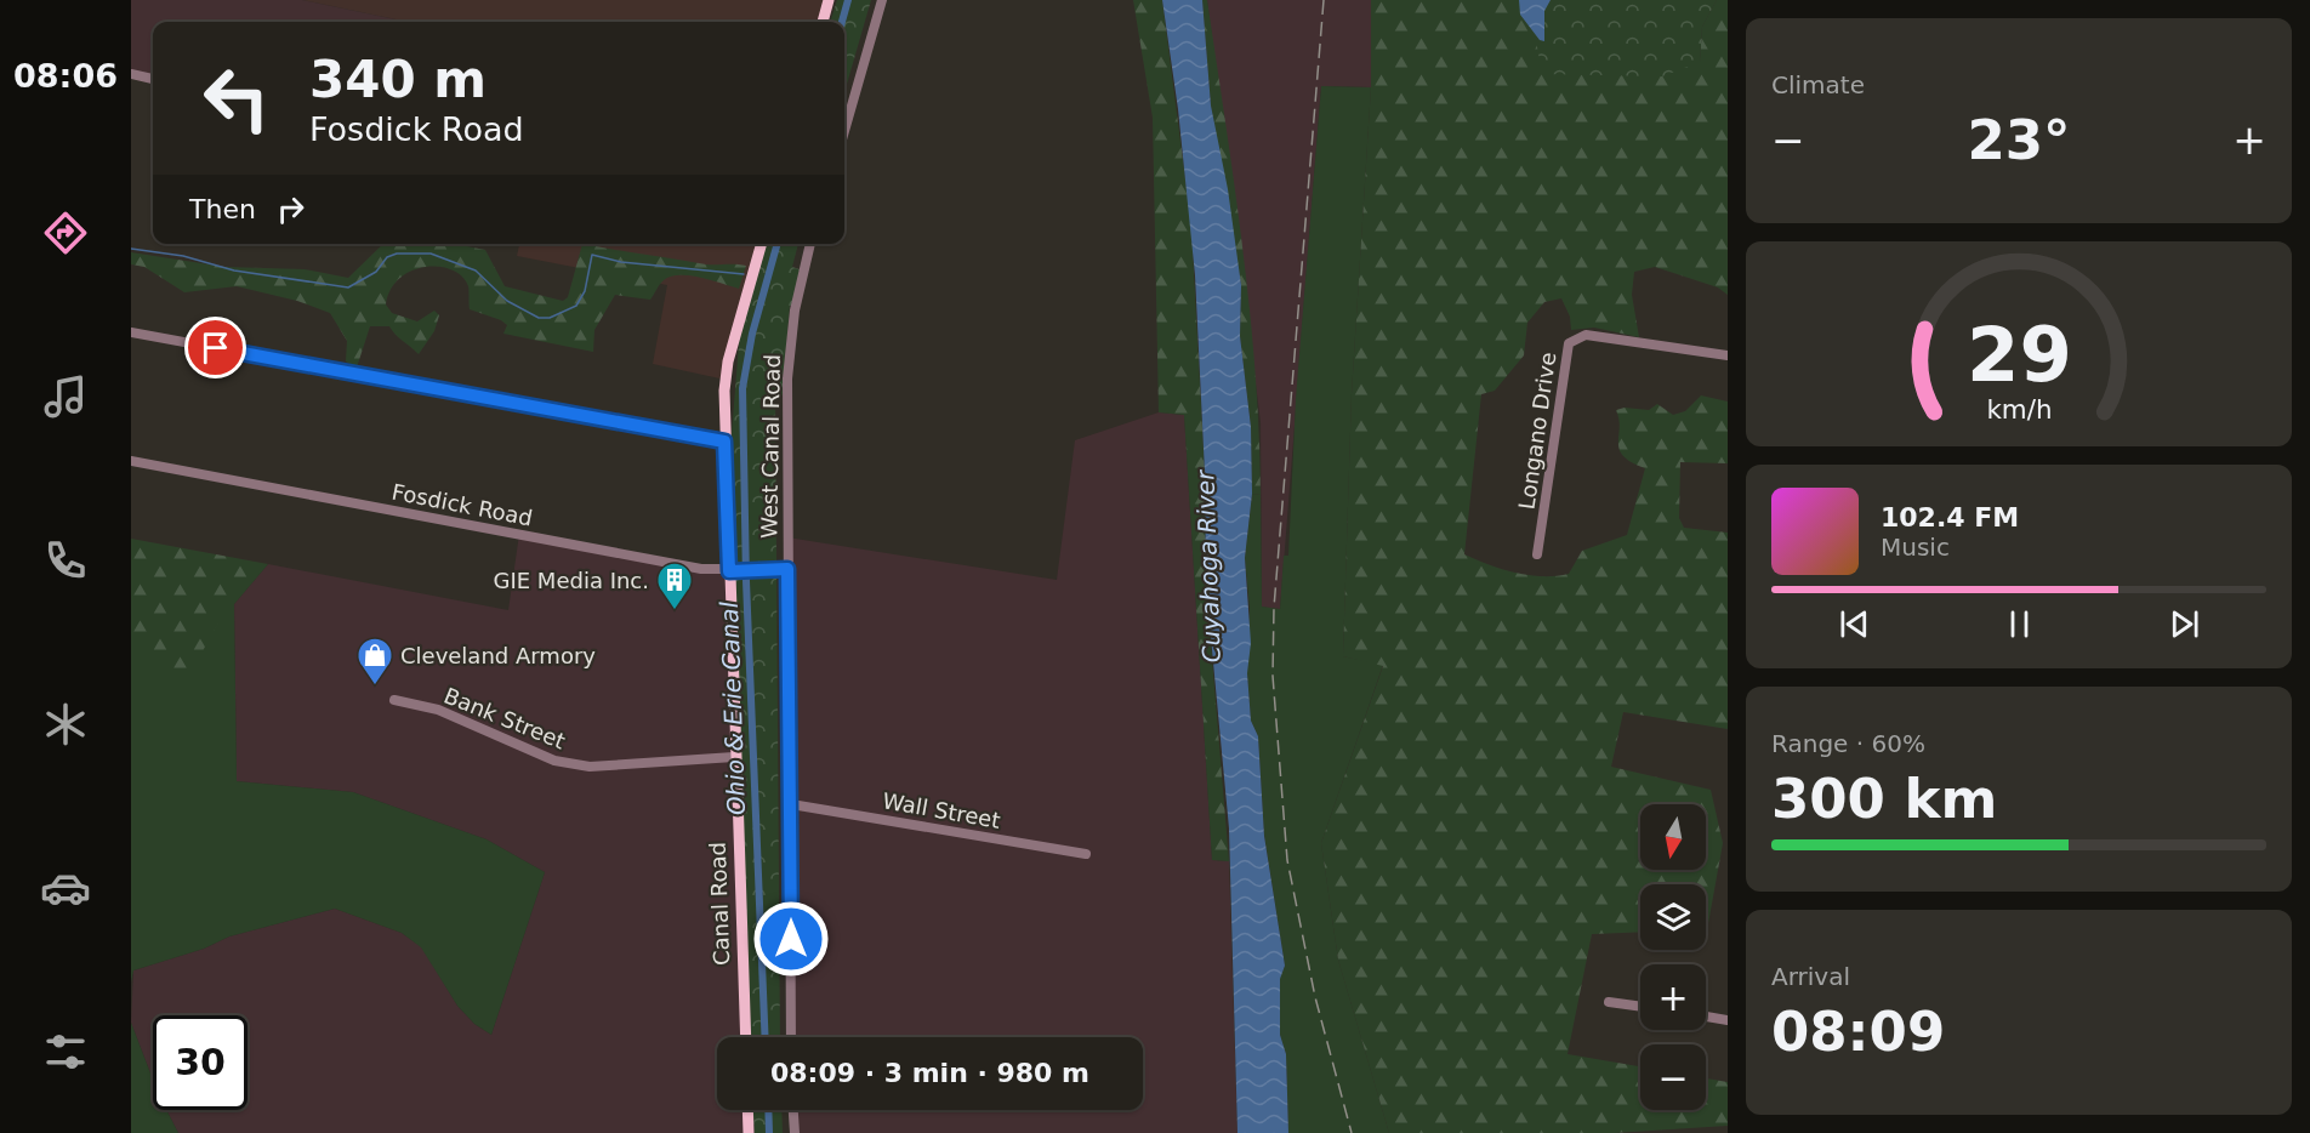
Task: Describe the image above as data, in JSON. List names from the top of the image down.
{
  "streets": {
    "main road": ["Canal Road"],
    "street": [
      "Longano Drive",
      "West Canal Road",
      "Fosdick Road",
      "Bank Street",
      "Wall Street"
    ]
  },
  "crossings": [
    ["West Canal Road", "Fosdick Road"],
    ["West Canal Road", "Wall Street"],
    ["Fosdick Road", "Canal Road"],
    ["Bank Street", "Canal Road"]
  ],
  "water": ["Cuyahoga River", "Ohio & Erie Canal"],
  "places": {
    "building": ["GIE Media Inc."],
    "shop": ["Cleveland Armory"]
  },
  "north": "bottom",
  "page": {
    "tabs": "08:06",
    "tile": [
      "Climate",
      ["Range · 60%", "300 km"],
      ["Arrival", "08:09"]
    ],
    "turn": ["340 m", "Fosdick Road"],
    "heat": ["−", "23°", "+"],
    "then": "Then",
    "song": ["102.4 FM", "Music"],
    "map_buttons": ["+", "−"],
    "limit": "30",
    "trip": "08:09 · 3 min · 980 m",
    "gauge": ["29", "km/h"]
  }
}
